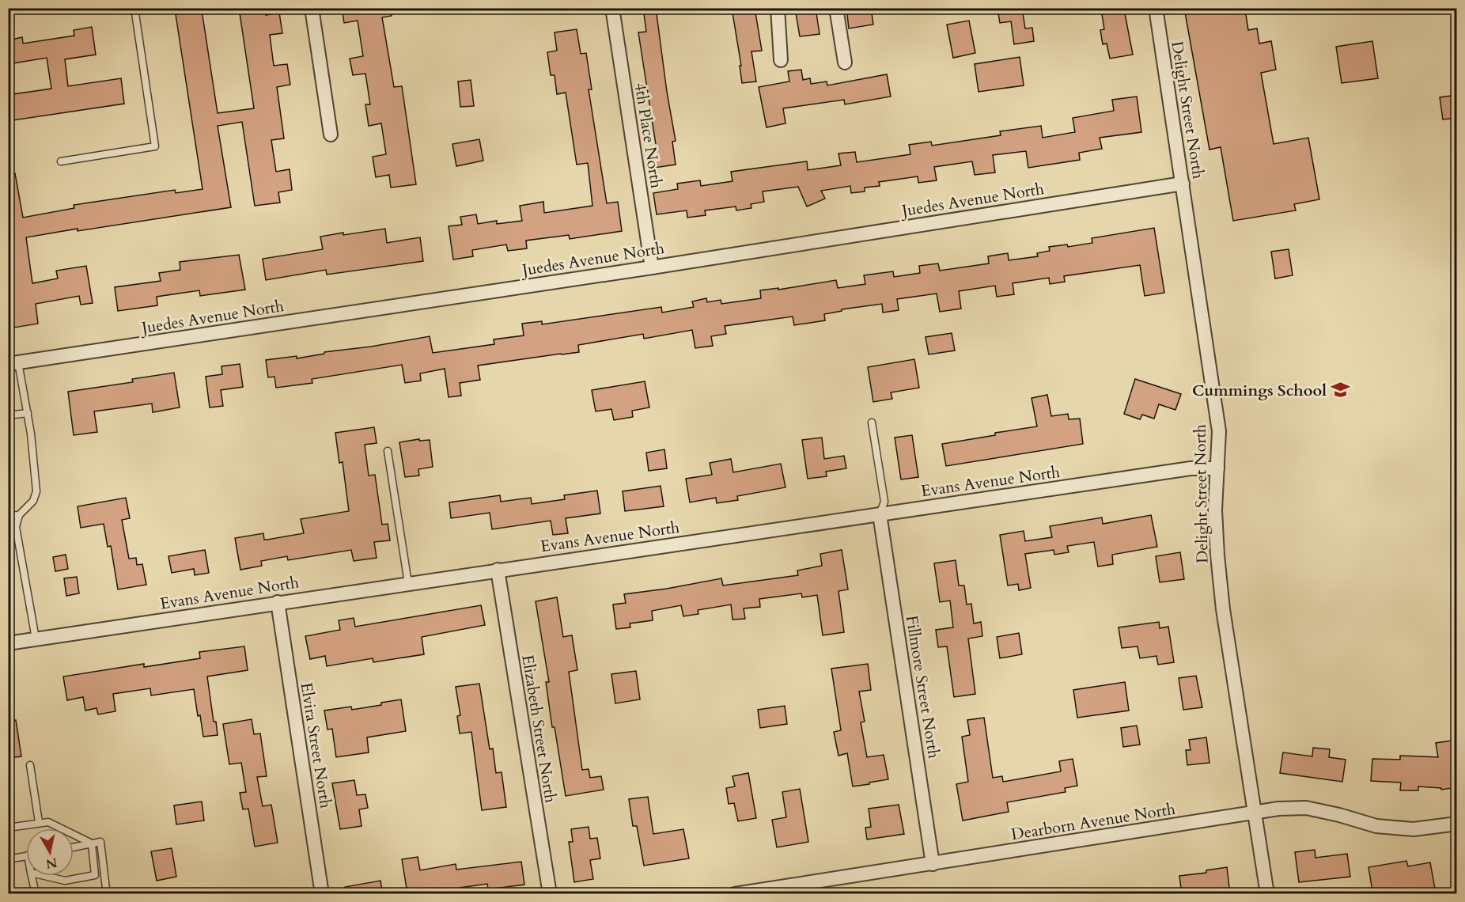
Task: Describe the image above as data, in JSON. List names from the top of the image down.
{
  "streets": {
    "street": [
      "Delight Street North",
      "4th Place North",
      "Juedes Avenue North",
      "Evans Avenue North",
      "Fillmore Street North",
      "Elizabeth Street North",
      "Elvira Street North",
      "Dearborn Avenue North"
    ]
  },
  "crossings": [
    ["Delight Street North", "Juedes Avenue North"],
    ["Delight Street North", "Evans Avenue North"],
    ["Delight Street North", "Dearborn Avenue North"],
    ["4th Place North", "Juedes Avenue North"],
    ["Evans Avenue North", "Fillmore Street North"],
    ["Evans Avenue North", "Elizabeth Street North"],
    ["Evans Avenue North", "Elvira Street North"],
    ["Fillmore Street North", "Dearborn Avenue North"]
  ],
  "places": {
    "school or university": ["Cummings School"]
  },
  "north": "bottom"
}
